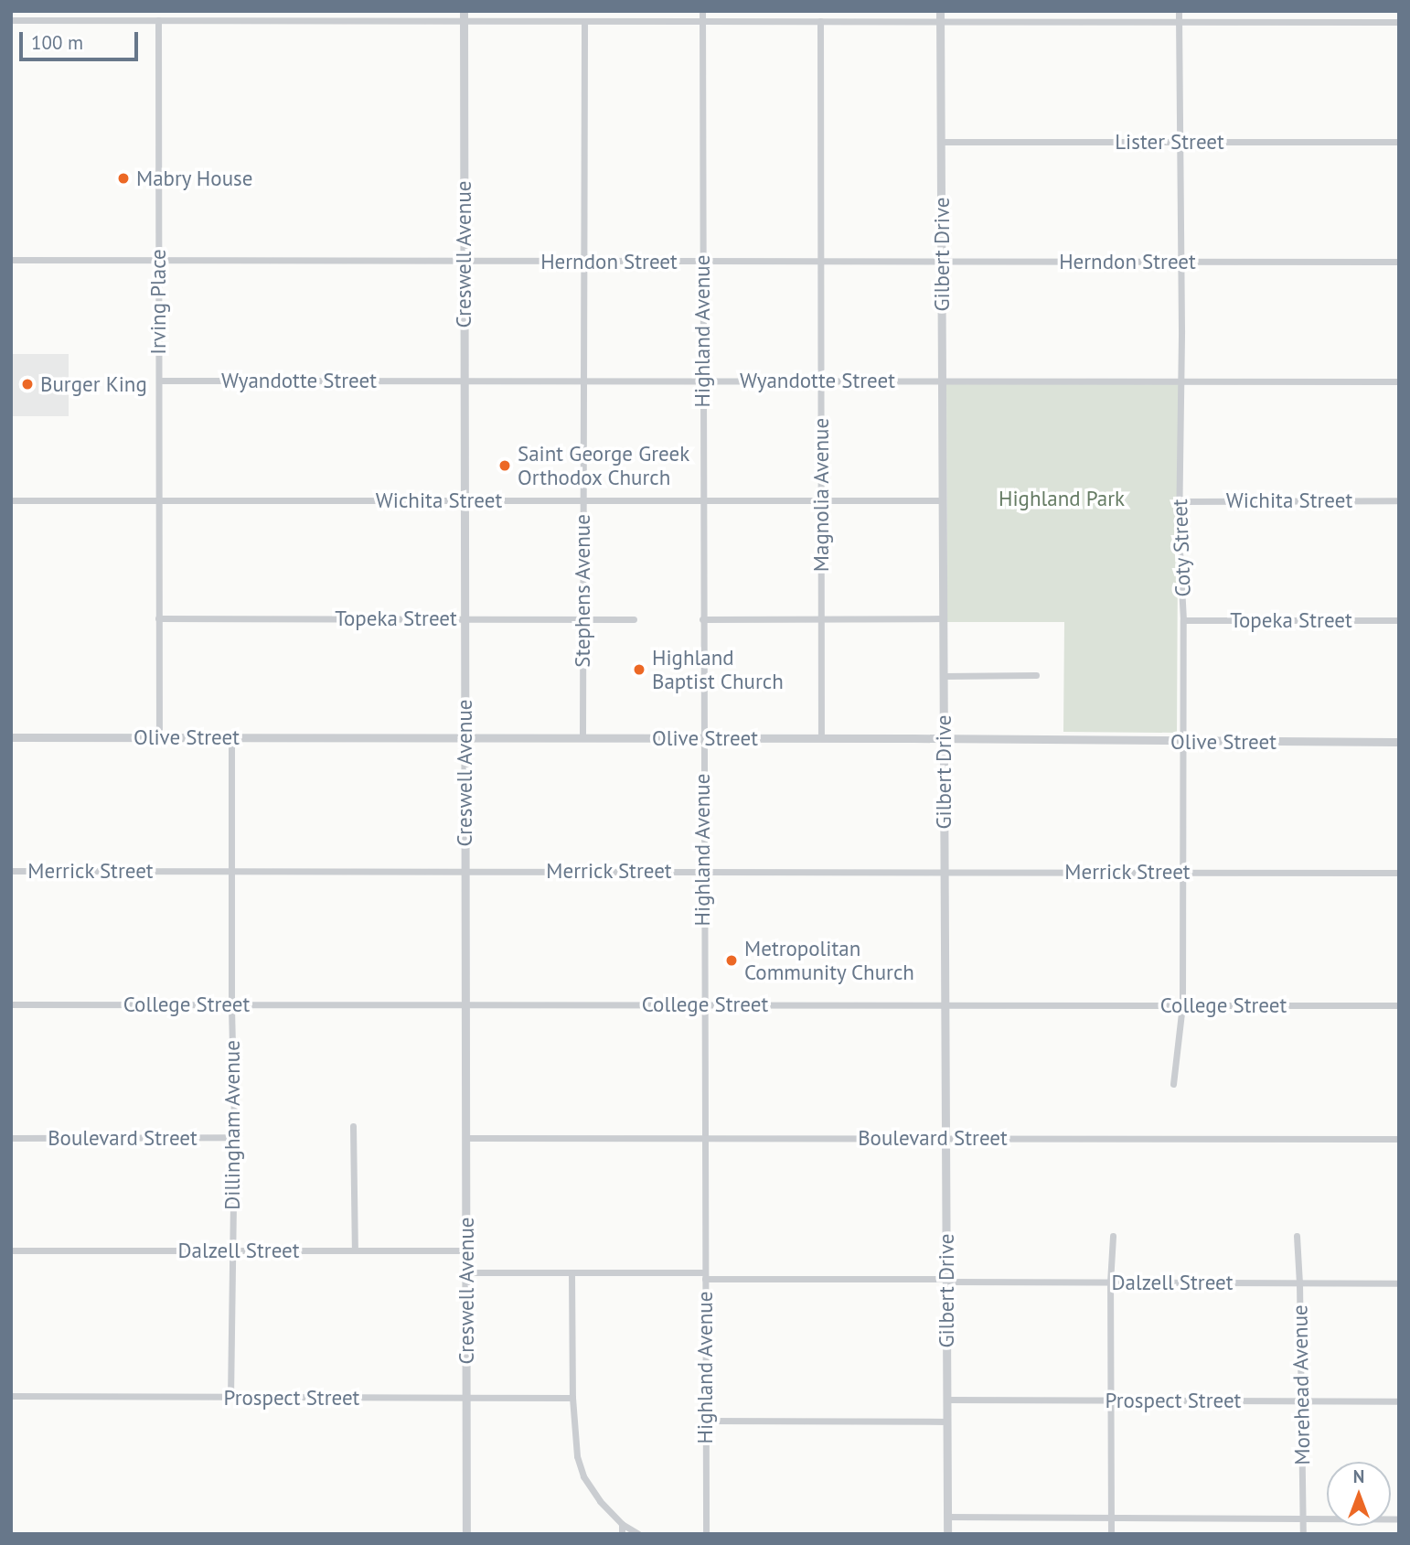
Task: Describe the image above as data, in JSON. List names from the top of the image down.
{
  "streets": {
    "street": [
      "Lister Street",
      "Creswell Avenue",
      "Gilbert Drive",
      "Herndon Street",
      "Irving Place",
      "Highland Avenue",
      "Wyandotte Street",
      "Magnolia Avenue",
      "Wichita Street",
      "Coty Street",
      "Stephens Avenue",
      "Topeka Street",
      "Olive Street",
      "Merrick Street",
      "College Street",
      "Dillingham Avenue",
      "Boulevard Street",
      "Dalzell Street",
      "Morehead Avenue",
      "Prospect Street"
    ]
  },
  "crossings": [
    ["Lister Street", "Gilbert Drive"],
    ["Lister Street", "Coty Street"],
    ["Creswell Avenue", "Herndon Street"],
    ["Creswell Avenue", "Wyandotte Street"],
    ["Creswell Avenue", "Wichita Street"],
    ["Creswell Avenue", "Topeka Street"],
    ["Creswell Avenue", "Olive Street"],
    ["Creswell Avenue", "Merrick Street"],
    ["Creswell Avenue", "College Street"],
    ["Creswell Avenue", "Boulevard Street"],
    ["Creswell Avenue", "Dalzell Street"],
    ["Creswell Avenue", "Prospect Street"],
    ["Gilbert Drive", "Herndon Street"],
    ["Gilbert Drive", "Wyandotte Street"],
    ["Gilbert Drive", "Wichita Street"],
    ["Gilbert Drive", "Olive Street"],
    ["Gilbert Drive", "Merrick Street"],
    ["Gilbert Drive", "College Street"],
    ["Gilbert Drive", "Boulevard Street"],
    ["Gilbert Drive", "Dalzell Street"],
    ["Gilbert Drive", "Prospect Street"],
    ["Herndon Street", "Irving Place"],
    ["Herndon Street", "Highland Avenue"],
    ["Herndon Street", "Magnolia Avenue"],
    ["Herndon Street", "Coty Street"],
    ["Herndon Street", "Stephens Avenue"],
    ["Irving Place", "Wyandotte Street"],
    ["Irving Place", "Wichita Street"],
    ["Irving Place", "Topeka Street"],
    ["Irving Place", "Olive Street"],
    ["Highland Avenue", "Wyandotte Street"],
    ["Highland Avenue", "Wichita Street"],
    ["Highland Avenue", "Olive Street"],
    ["Highland Avenue", "Merrick Street"],
    ["Highland Avenue", "College Street"],
    ["Highland Avenue", "Boulevard Street"],
    ["Highland Avenue", "Dalzell Street"],
    ["Wyandotte Street", "Magnolia Avenue"],
    ["Wyandotte Street", "Coty Street"],
    ["Wyandotte Street", "Stephens Avenue"],
    ["Magnolia Avenue", "Wichita Street"],
    ["Magnolia Avenue", "Olive Street"],
    ["Wichita Street", "Coty Street"],
    ["Wichita Street", "Stephens Avenue"],
    ["Coty Street", "Topeka Street"],
    ["Coty Street", "Olive Street"],
    ["Coty Street", "Merrick Street"],
    ["Coty Street", "College Street"],
    ["Stephens Avenue", "Topeka Street"],
    ["Stephens Avenue", "Olive Street"],
    ["Olive Street", "Dillingham Avenue"],
    ["Merrick Street", "Dillingham Avenue"],
    ["College Street", "Dillingham Avenue"],
    ["Dillingham Avenue", "Boulevard Street"],
    ["Dillingham Avenue", "Dalzell Street"],
    ["Dillingham Avenue", "Prospect Street"],
    ["Dalzell Street", "Morehead Avenue"],
    ["Morehead Avenue", "Prospect Street"]
  ],
  "parks": ["Highland Park"],
  "places": [
    "Mabry House",
    "Burger King",
    "Saint George Greek Orthodox Church",
    "Highland Baptist Church",
    "Metropolitan Community Church"
  ],
  "scale_bar": "100 m",
  "north": "top"
}
